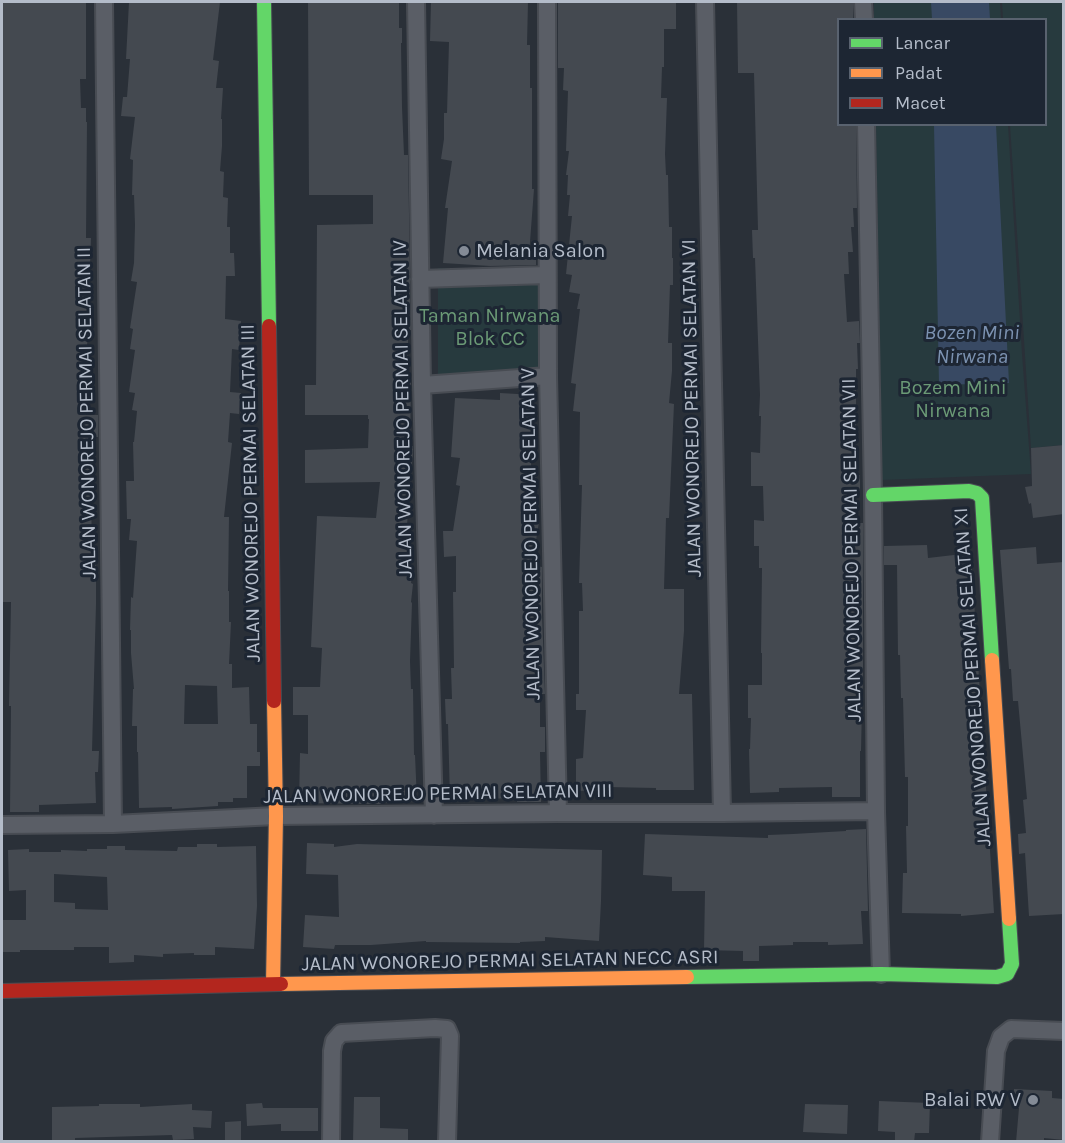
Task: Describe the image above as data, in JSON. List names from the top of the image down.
{
  "streets": {
    "street": [
      "JALAN WONOREJO PERMAI SELATAN VI",
      "JALAN WONOREJO PERMAI SELATAN IV",
      "JALAN WONOREJO PERMAI SELATAN II",
      "JALAN WONOREJO PERMAI SELATAN III",
      "JALAN WONOREJO PERMAI SELATAN V",
      "JALAN WONOREJO PERMAI SELATAN VII",
      "JALAN WONOREJO PERMAI SELATAN XI",
      "JALAN WONOREJO PERMAI SELATAN VIII",
      "JALAN WONOREJO PERMAI SELATAN NECC ASRI"
    ]
  },
  "crossings": [
    ["JALAN WONOREJO PERMAI SELATAN VI", "JALAN WONOREJO PERMAI SELATAN VIII"],
    ["JALAN WONOREJO PERMAI SELATAN IV", "JALAN WONOREJO PERMAI SELATAN VIII"],
    ["JALAN WONOREJO PERMAI SELATAN II", "JALAN WONOREJO PERMAI SELATAN VIII"],
    ["JALAN WONOREJO PERMAI SELATAN III", "JALAN WONOREJO PERMAI SELATAN VIII"],
    ["JALAN WONOREJO PERMAI SELATAN III", "JALAN WONOREJO PERMAI SELATAN NECC ASRI"],
    ["JALAN WONOREJO PERMAI SELATAN V", "JALAN WONOREJO PERMAI SELATAN VIII"],
    ["JALAN WONOREJO PERMAI SELATAN VII", "JALAN WONOREJO PERMAI SELATAN XI"],
    ["JALAN WONOREJO PERMAI SELATAN VII", "JALAN WONOREJO PERMAI SELATAN VIII"],
    ["JALAN WONOREJO PERMAI SELATAN VII", "JALAN WONOREJO PERMAI SELATAN NECC ASRI"],
    ["JALAN WONOREJO PERMAI SELATAN XI", "JALAN WONOREJO PERMAI SELATAN NECC ASRI"]
  ],
  "water": ["Bozen Mini Nirwana"],
  "parks": ["Taman Nirwana Blok CC", "Bozem Mini Nirwana"],
  "places": ["Melania Salon", "Balai RW V"],
  "legend": ["Lancar", "Padat", "Macet"]
}
